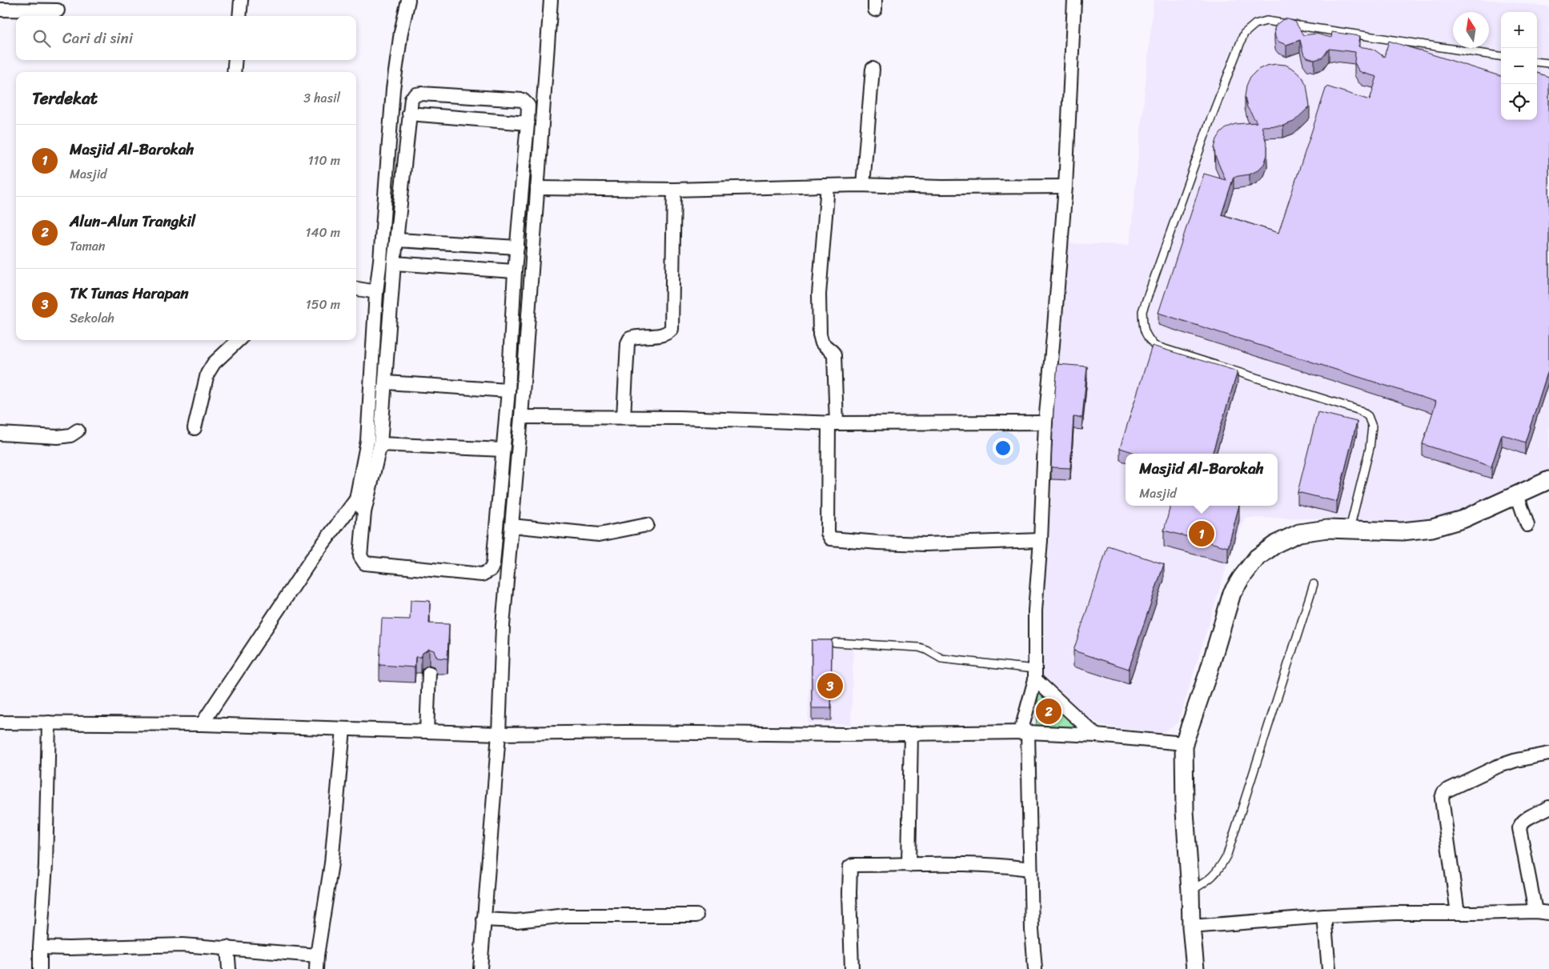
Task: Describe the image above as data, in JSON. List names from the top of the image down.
{
  "north": "top",
  "page": {
    "map_buttons": ["+", "−"],
    "search": "Cari di sini",
    "heading": ["Terdekat", "3 hasil"],
    "list": [
      {
        "mark": "1",
        "name": "Masjid Al-Barokah",
        "note": "Masjid",
        "value": "110 m"
      },
      {
        "mark": "2",
        "name": "Alun-Alun Trangkil",
        "note": "Taman",
        "value": "140 m"
      },
      {
        "mark": "3",
        "name": "TK Tunas Harapan",
        "note": "Sekolah",
        "value": "150 m"
      }
    ],
    "popup": ["Masjid Al-Barokah", "Masjid"],
    "pins": ["1", "3", "2"]
  }
}
